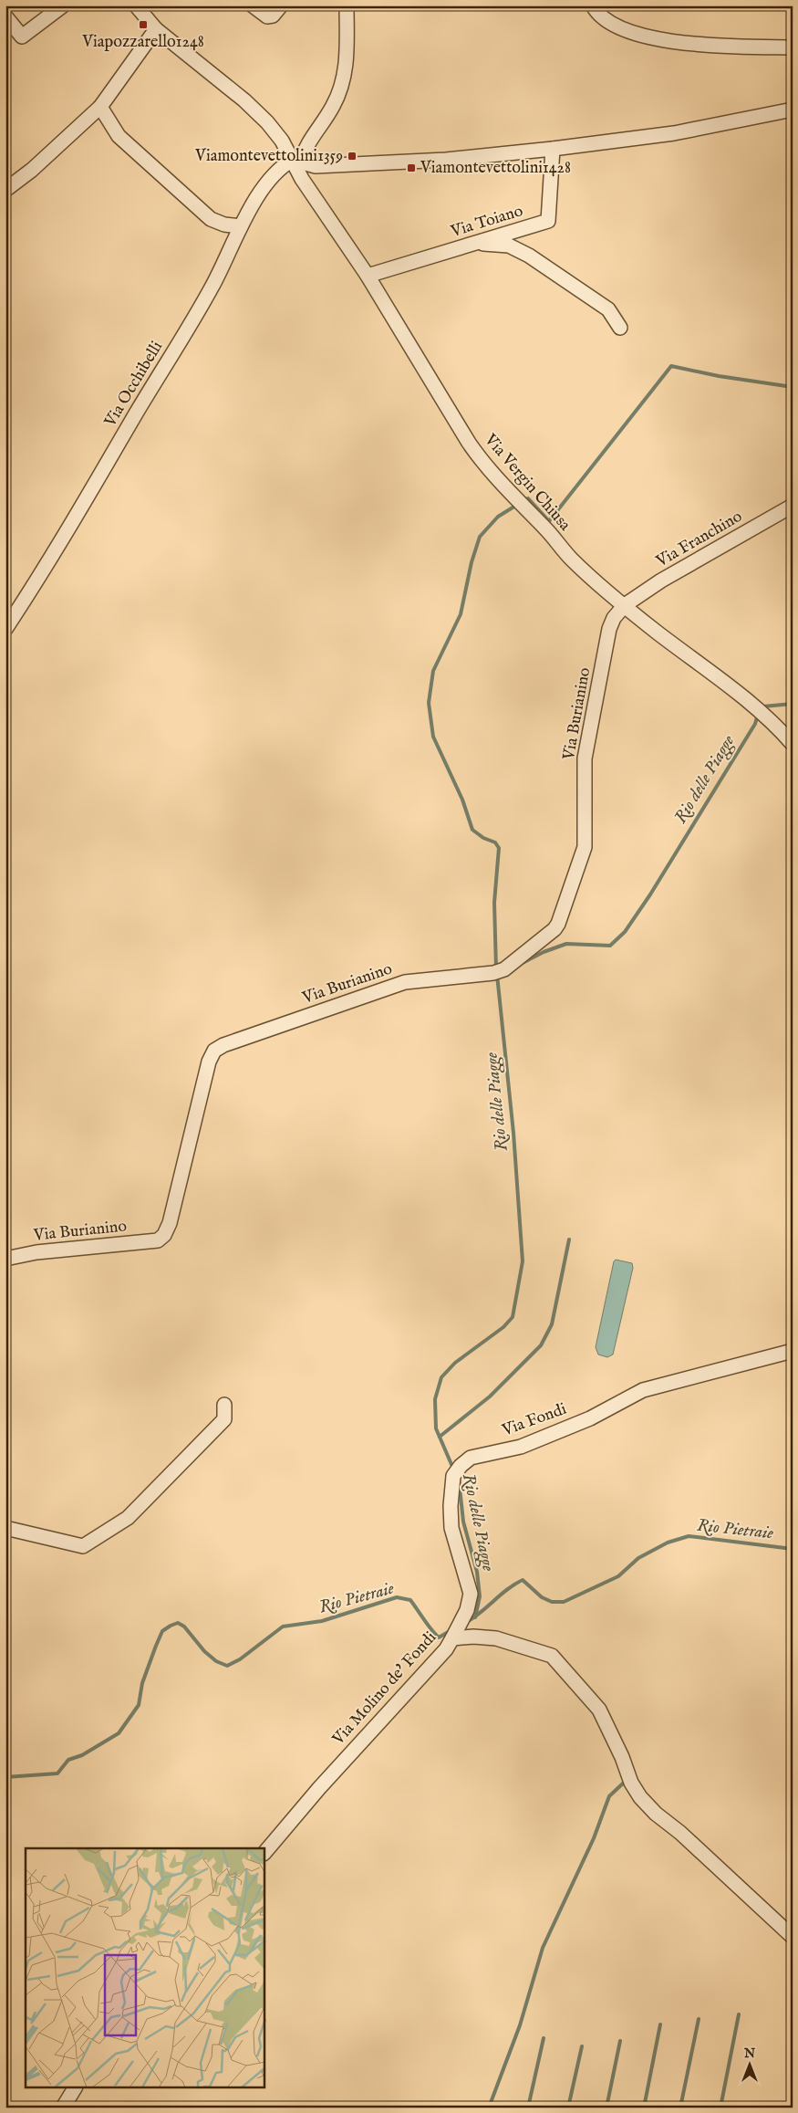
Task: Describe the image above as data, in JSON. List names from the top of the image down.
{
  "streets": {
    "street": [
      "Via Toiano",
      "Via Occhibelli",
      "Via Vergin Chiusa",
      "Via Franchino",
      "Via Burianino",
      "Via Fondi",
      "Via Molino de' Fondi"
    ]
  },
  "crossings": [
    ["Via Toiano", "Via Vergin Chiusa"],
    ["Via Occhibelli", "Via Vergin Chiusa"],
    ["Via Vergin Chiusa", "Via Franchino"],
    ["Via Vergin Chiusa", "Via Burianino"],
    ["Via Franchino", "Via Burianino"],
    ["Via Fondi", "Via Molino de' Fondi"]
  ],
  "water": ["Rio delle Piagge", "Rio Pietraie"],
  "places": {
    "transit": ["Viapozzarello1248", "Viamontevettolini1359", "Viamontevettolini1428"]
  },
  "north": "top"
}
